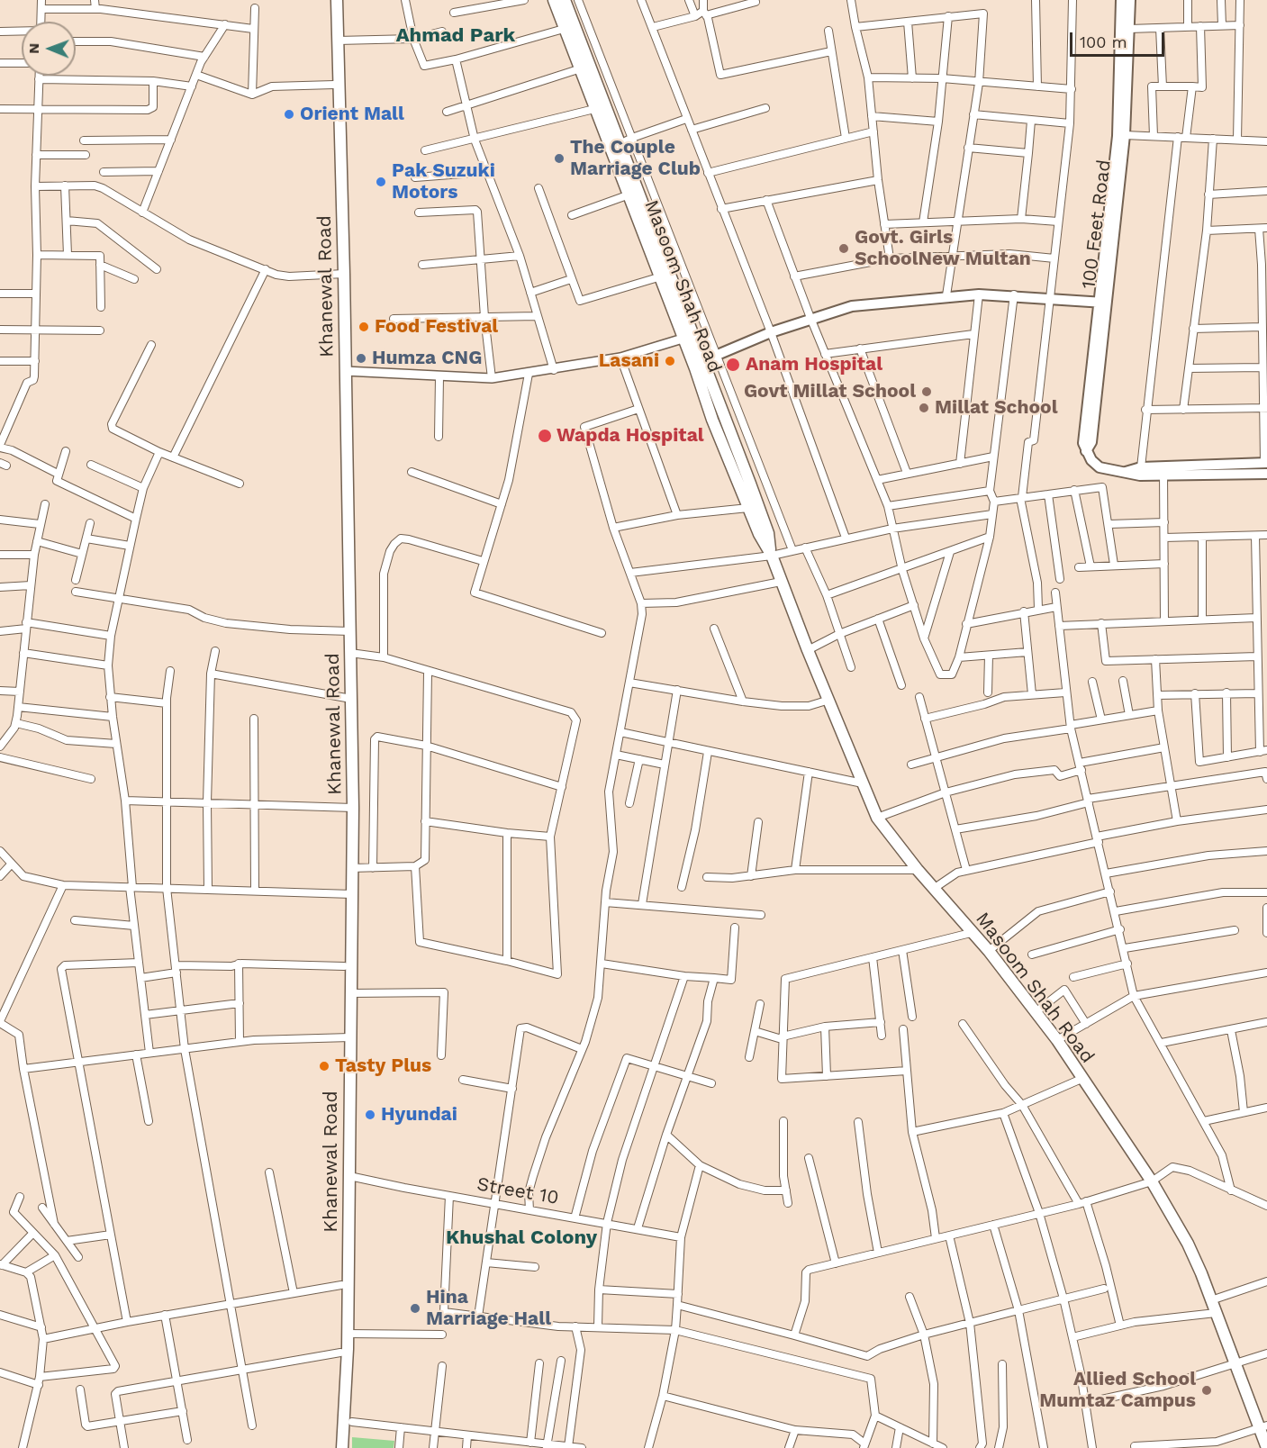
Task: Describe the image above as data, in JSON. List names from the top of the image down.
{
  "streets": {
    "main road": ["100 Feet Road", "Khanewal Road", "Masoom Shah Road"],
    "street": ["Street 10"]
  },
  "crossings": [
    ["Khanewal Road", "Street 10"]
  ],
  "districts": ["Ahmad Park", "Khushal Colony"],
  "places": [
    "Orient Mall",
    "The Couple Marriage Club",
    "Pak Suzuki Motors",
    "Govt. Girls SchoolNew Multan",
    "Food Festival",
    "Humza CNG",
    "Lasani",
    "Anam Hospital",
    "Govt Millat School",
    "Millat School",
    "Wapda Hospital",
    "Tasty Plus",
    "Hyundai",
    "Hina Marriage Hall",
    "Allied School Mumtaz Campus"
  ],
  "scale_bar": "100 m",
  "north": "left"
}
